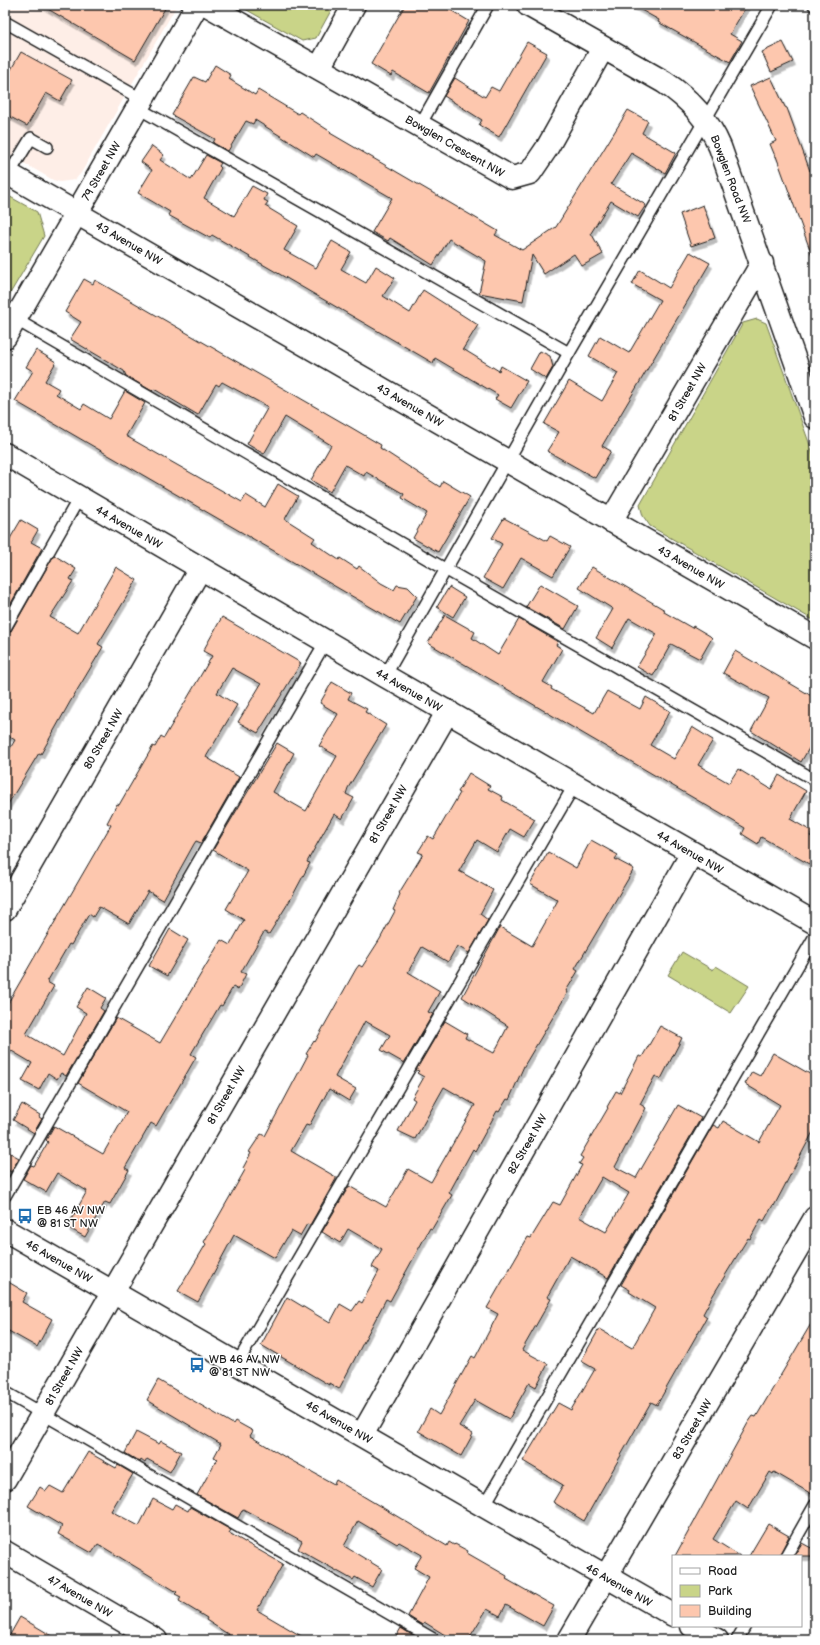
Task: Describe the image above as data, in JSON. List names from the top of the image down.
{
  "streets": {
    "street": [
      "Bowglen Crescent NW",
      "79 Street NW",
      "Bowglen Road NW",
      "43 Avenue NW",
      "81 Street NW",
      "44 Avenue NW",
      "80 Street NW",
      "82 Street NW",
      "46 Avenue NW",
      "83 Street NW",
      "47 Avenue NW"
    ]
  },
  "crossings": [
    ["Bowglen Crescent NW", "Bowglen Road NW"],
    ["79 Street NW", "43 Avenue NW"],
    ["Bowglen Road NW", "81 Street NW"],
    ["43 Avenue NW", "81 Street NW"],
    ["81 Street NW", "44 Avenue NW"],
    ["81 Street NW", "46 Avenue NW"],
    ["44 Avenue NW", "80 Street NW"],
    ["44 Avenue NW", "82 Street NW"],
    ["82 Street NW", "46 Avenue NW"],
    ["46 Avenue NW", "83 Street NW"]
  ],
  "places": {
    "bus stop": ["EB 46 AV NW @ 81 ST NW", "WB 46 AV NW @ 81 ST NW"]
  },
  "legend": ["Road", "Park", "Building"]
}
